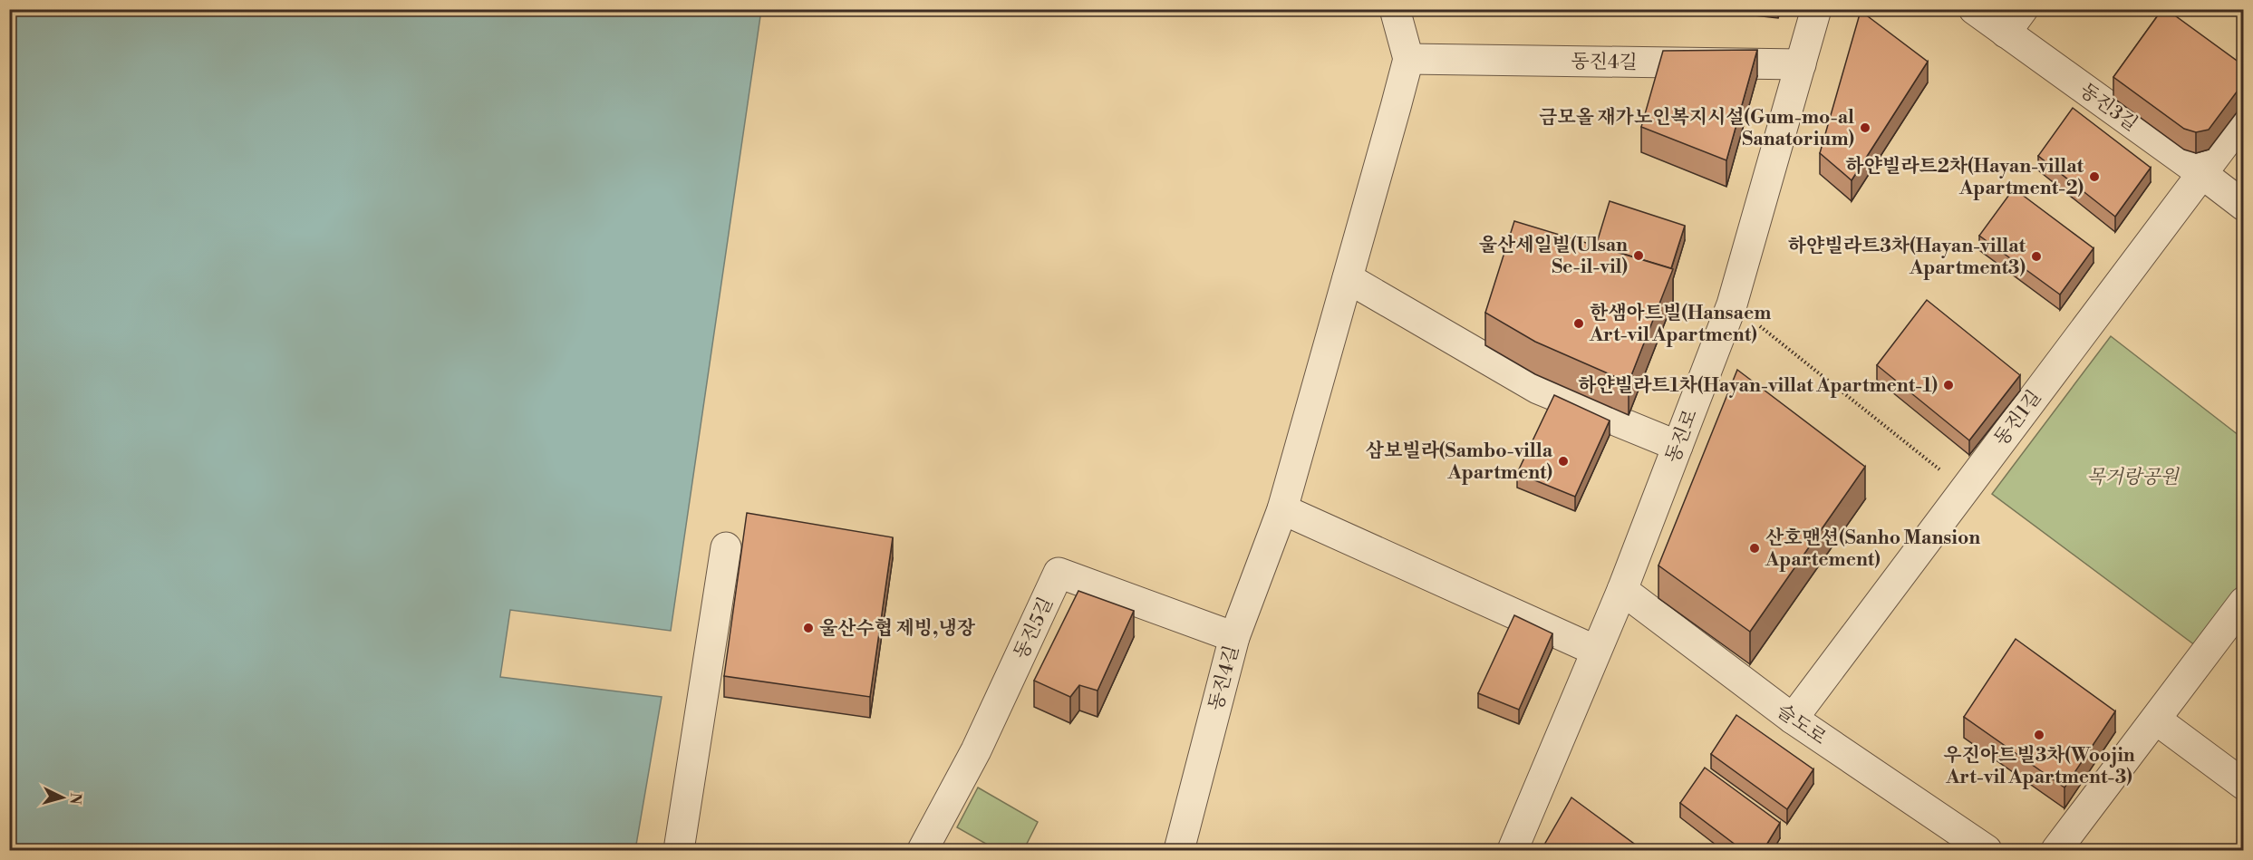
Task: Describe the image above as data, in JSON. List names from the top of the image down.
{
  "streets": {
    "street": [
      "동진4길",
      "동진3길",
      "동진1길",
      "동진로",
      "동진5길",
      "슬도로"
    ]
  },
  "crossings": [
    ["동진4길", "동진로"],
    ["동진4길", "동진5길"],
    ["동진3길", "동진1길"],
    ["동진1길", "슬도로"],
    ["동진로", "슬도로"]
  ],
  "parks": ["목거랑공원"],
  "places": [
    "금모올 재가노인복지시설(Gum-mo-al Sanatorium)",
    "하얀빌라트2차(Hayan-villat Apartment-2)",
    "울산세일빌(Ulsan Se-il-vil)",
    "하얀빌라트3차(Hayan-villat Apartment3)",
    "한샘아트빌(Hansaem Art-vil Apartment)",
    "하얀빌라트1차(Hayan-villat Apartment-1)",
    "삼보빌라(Sambo-villa Apartment)",
    "산호맨션(Sanho Mansion Apartement)",
    "울산수협 제빙,냉장",
    "우진아트빌3차(Woojin Art-vil Apartment-3)"
  ],
  "north": "right"
}
